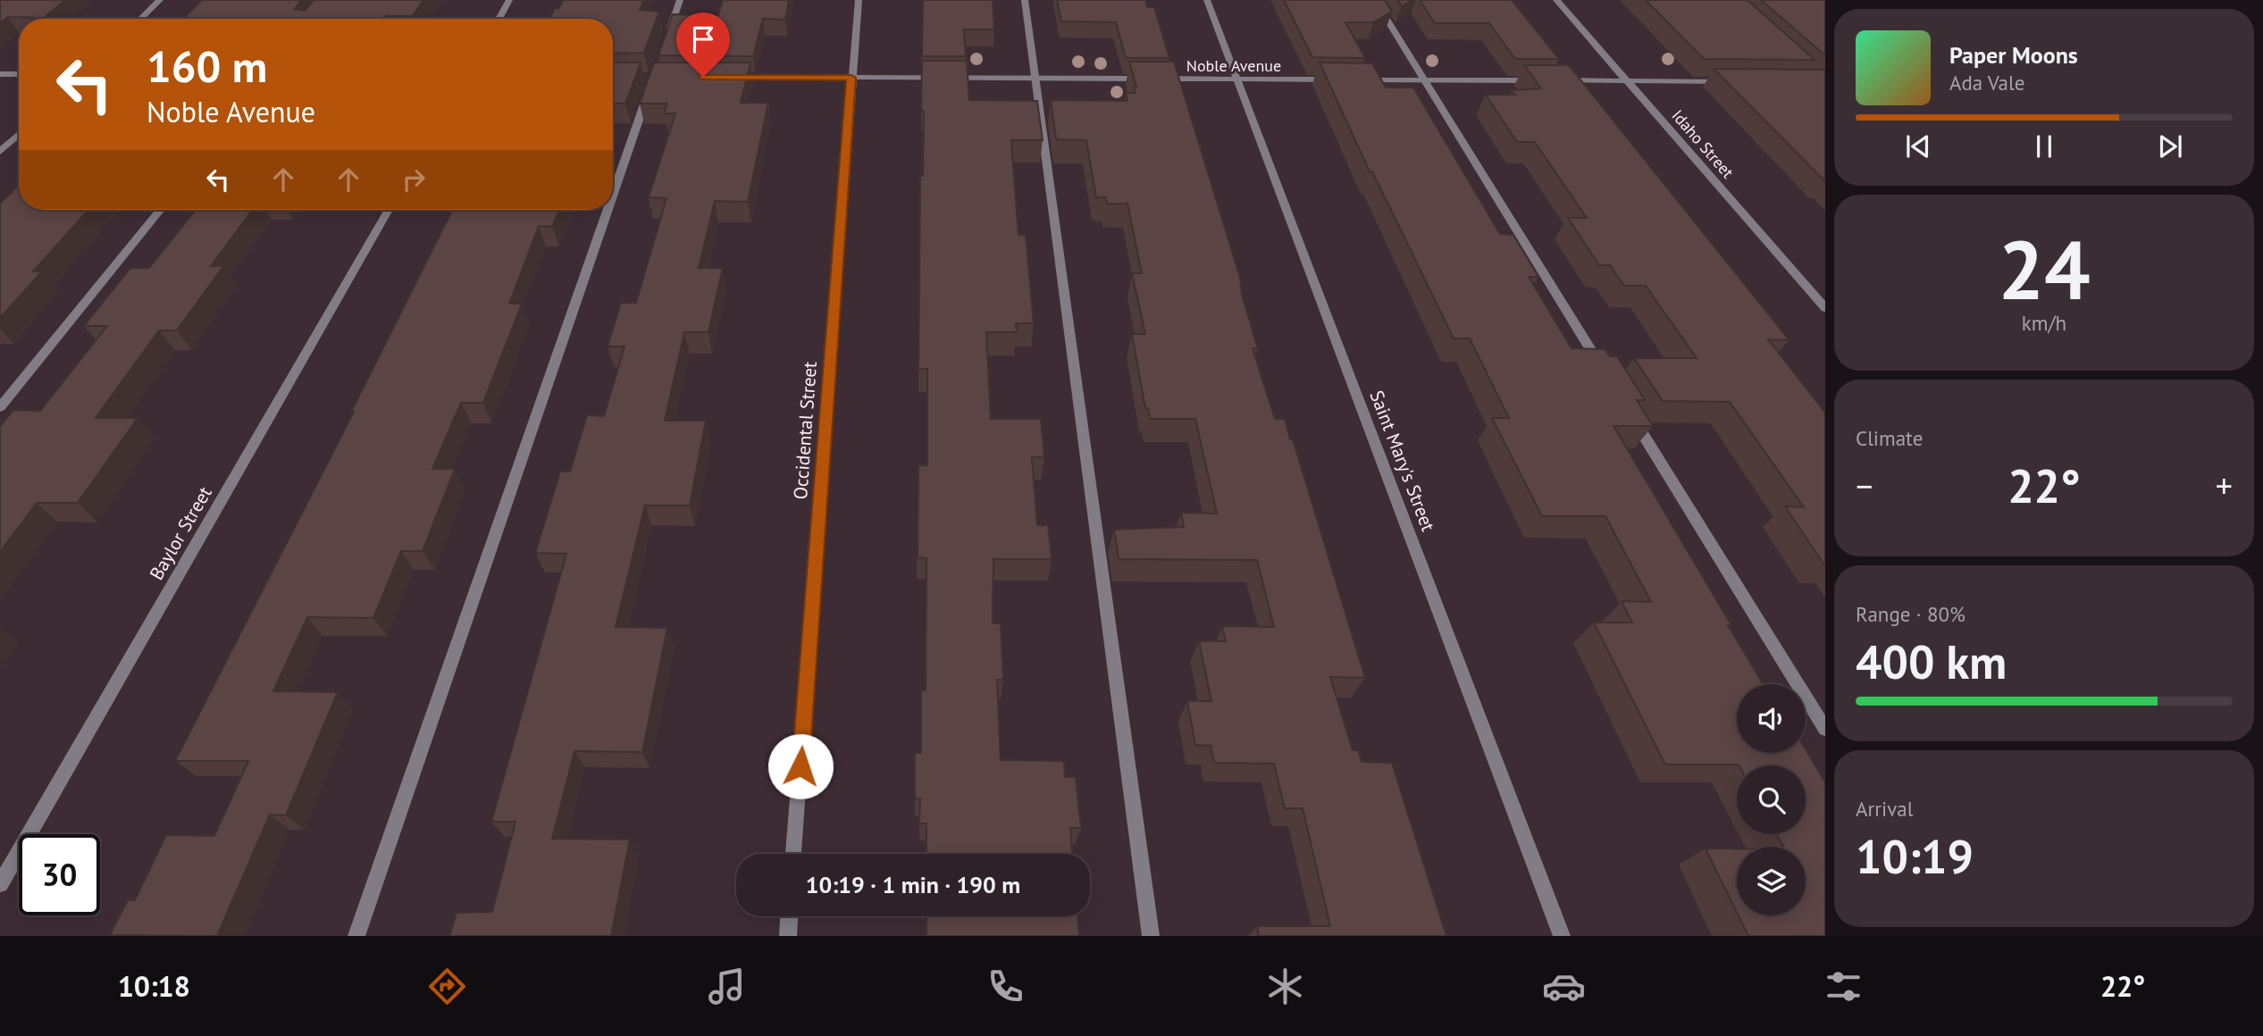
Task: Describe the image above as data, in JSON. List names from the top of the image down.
{
  "streets": {
    "street": [
      "Noble Avenue",
      "Idaho Street",
      "Occidental Street",
      "Saint Mary's Street",
      "Baylor Street"
    ]
  },
  "crossings": [
    ["Noble Avenue", "Occidental Street"],
    ["Noble Avenue", "Saint Mary's Street"]
  ],
  "page": {
    "turn": ["160 m", "Noble Avenue"],
    "song": ["Paper Moons", "Ada Vale"],
    "tile": [
      ["24", "km/h"],
      "Climate",
      ["Range · 80%", "400 km"],
      ["Arrival", "10:19"]
    ],
    "heat": ["−", "22°", "+"],
    "limit": "30",
    "trip": "10:19 · 1 min · 190 m",
    "tabs": ["10:18", "22°"]
  }
}
